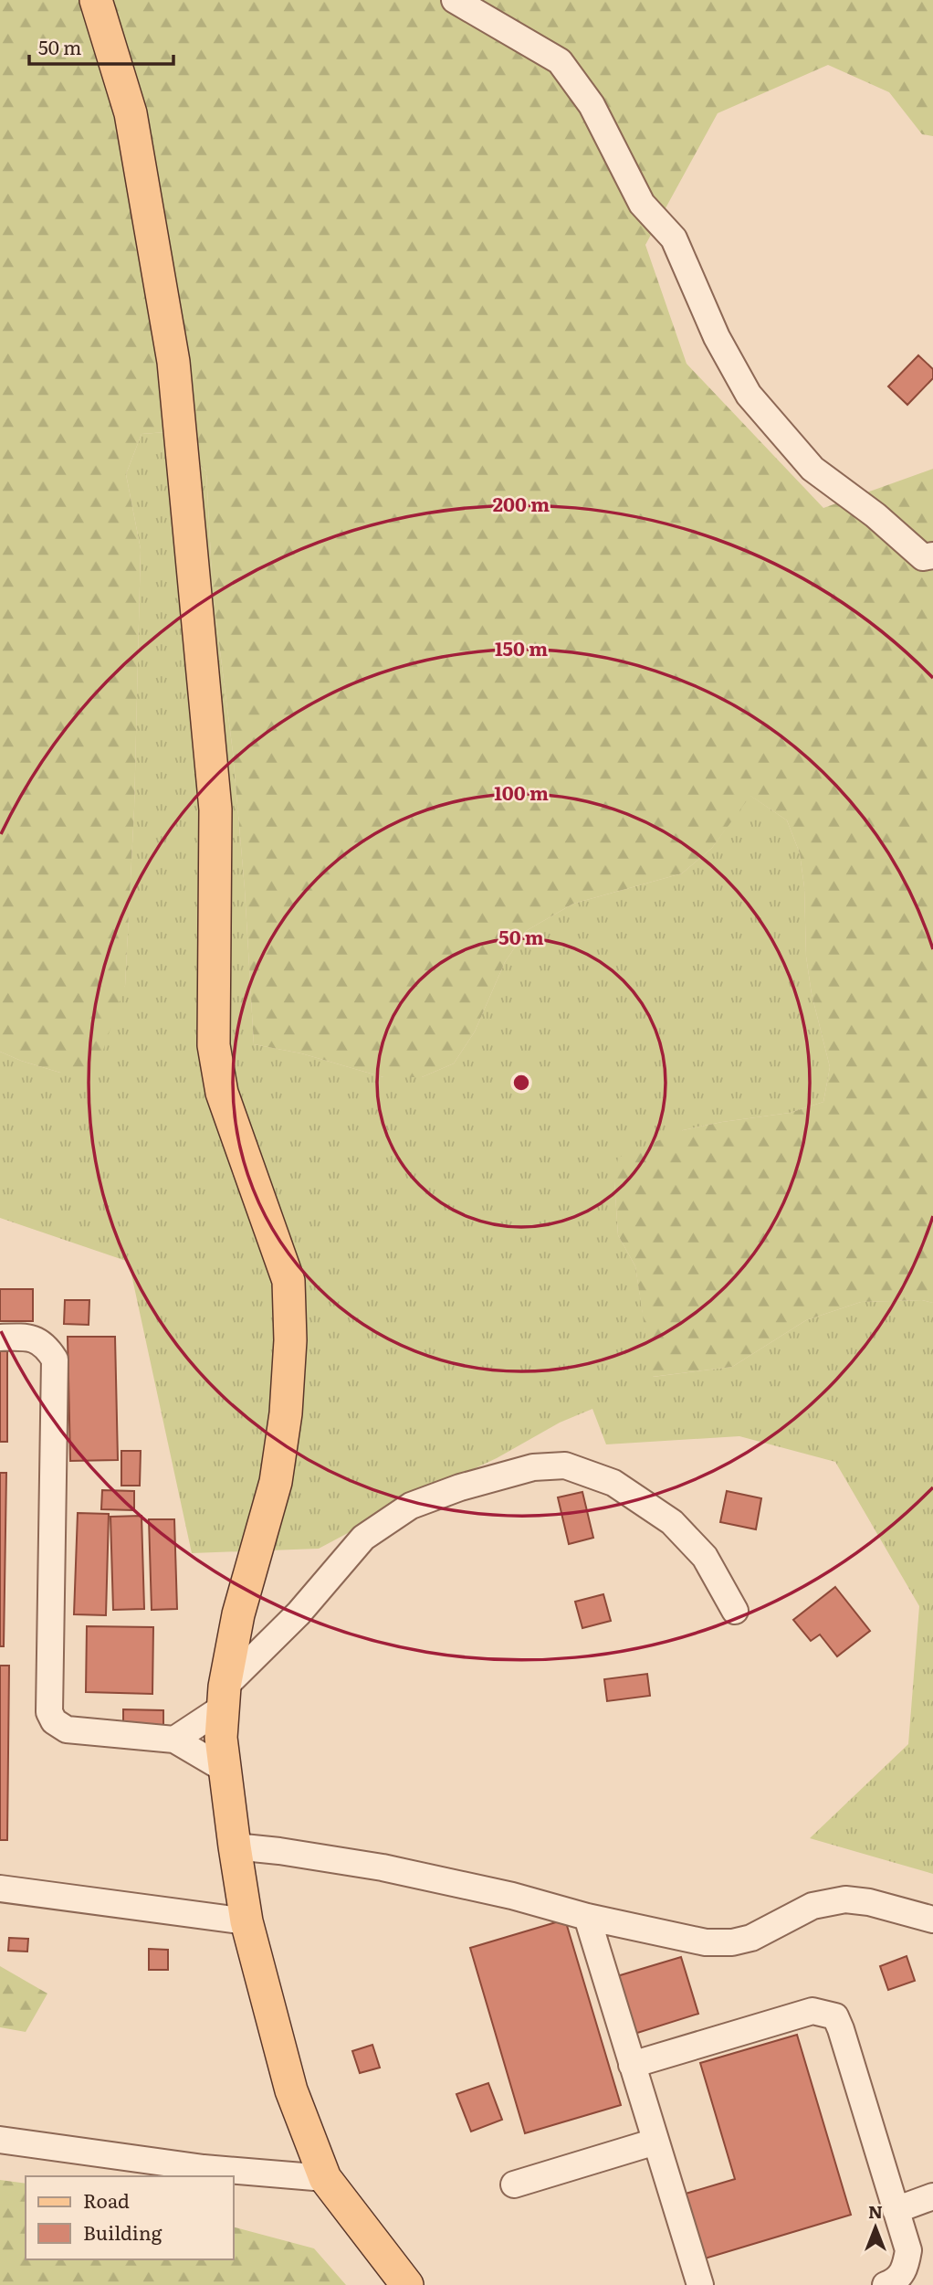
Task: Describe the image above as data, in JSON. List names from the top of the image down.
{
  "legend": ["Road", "Building"],
  "scale_bar": "50 m",
  "north": "top",
  "rings": [
    "200 m",
    "150 m",
    "100 m",
    "50 m"
  ]
}
